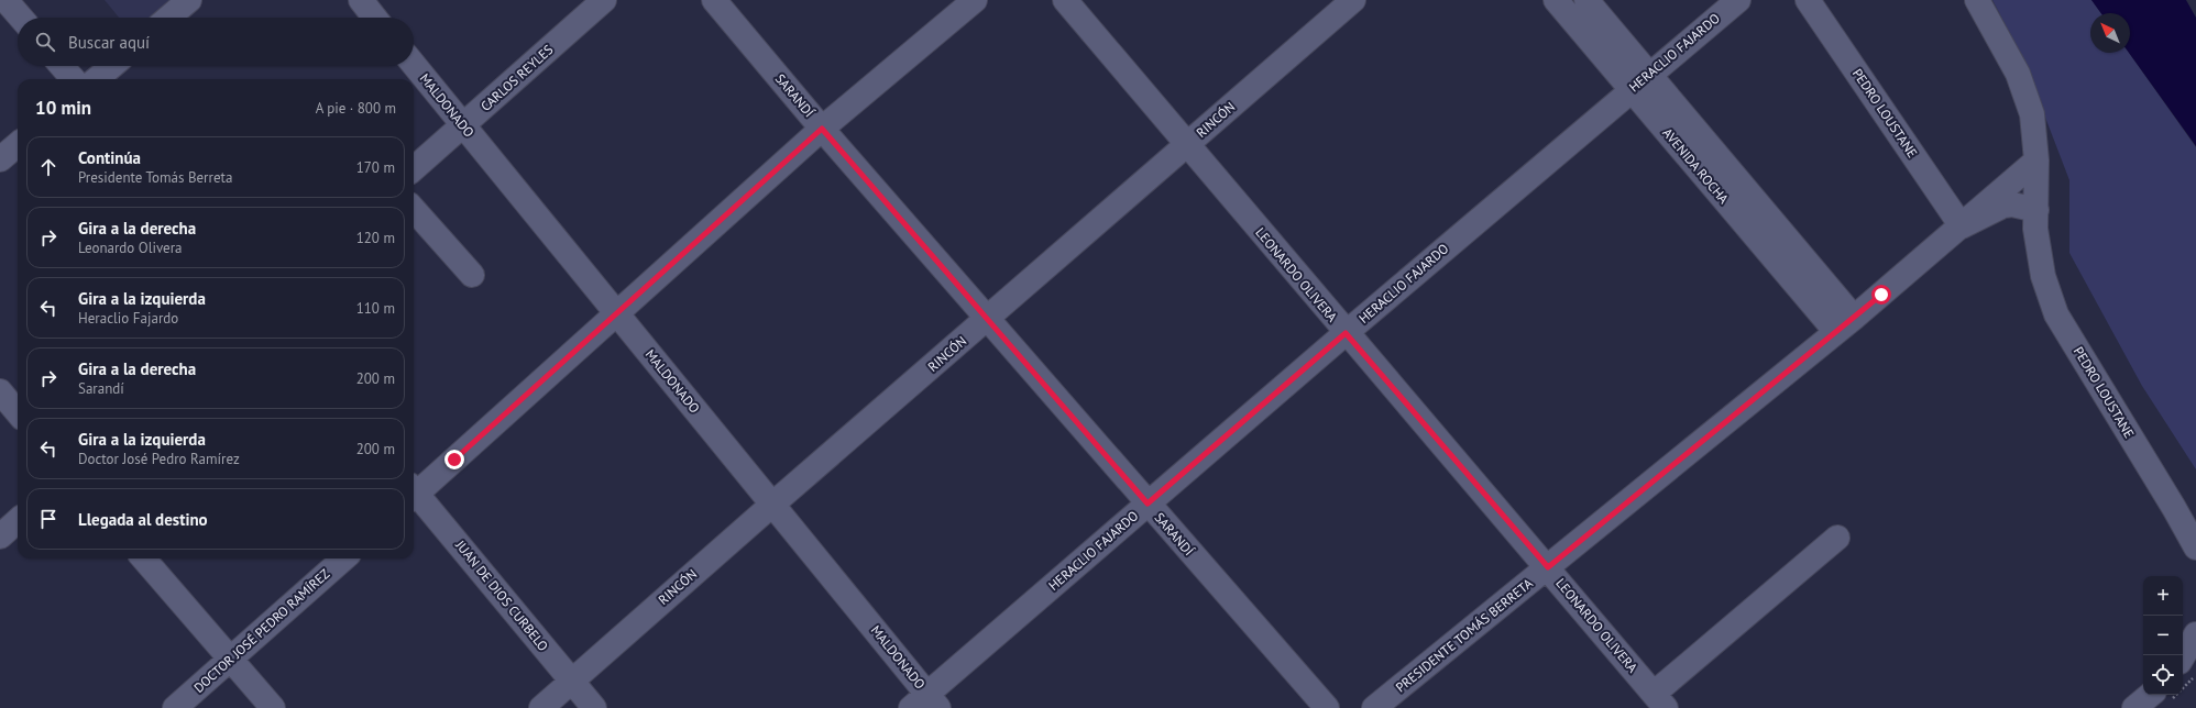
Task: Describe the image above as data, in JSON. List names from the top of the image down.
{
  "streets": {
    "street": [
      "HERACLIO FAJARDO",
      "CARLOS REYLES",
      "SARANDÍ",
      "MALDONADO",
      "PEDRO LOUSTANE",
      "RINCÓN",
      "AVENIDA ROCHA",
      "LEONARDO OLIVERA",
      "JUAN DE DIOS CURBELO",
      "DOCTOR JOSÉ PEDRO RAMÍREZ",
      "PRESIDENTE TOMÁS BERRETA"
    ]
  },
  "crossings": [
    ["HERACLIO FAJARDO", "SARANDÍ"],
    ["HERACLIO FAJARDO", "MALDONADO"],
    ["HERACLIO FAJARDO", "AVENIDA ROCHA"],
    ["HERACLIO FAJARDO", "LEONARDO OLIVERA"],
    ["CARLOS REYLES", "MALDONADO"],
    ["SARANDÍ", "RINCÓN"],
    ["MALDONADO", "RINCÓN"],
    ["PEDRO LOUSTANE", "PRESIDENTE TOMÁS BERRETA"],
    ["RINCÓN", "LEONARDO OLIVERA"],
    ["RINCÓN", "JUAN DE DIOS CURBELO"],
    ["AVENIDA ROCHA", "PRESIDENTE TOMÁS BERRETA"],
    ["LEONARDO OLIVERA", "PRESIDENTE TOMÁS BERRETA"]
  ],
  "north": "top left",
  "page": {
    "search": "Buscar aquí",
    "heading": ["10 min", "A pie · 800 m"],
    "list": [
      ["Continúa", "Presidente Tomás Berreta", "170 m"],
      ["Gira a la derecha", "Leonardo Olivera", "120 m"],
      ["Gira a la izquierda", "Heraclio Fajardo", "110 m"],
      ["Gira a la derecha", "Sarandí", "200 m"],
      ["Gira a la izquierda", "Doctor José Pedro Ramírez", "200 m"],
      "Llegada al destino"
    ],
    "map_buttons": ["+", "−"]
  }
}
